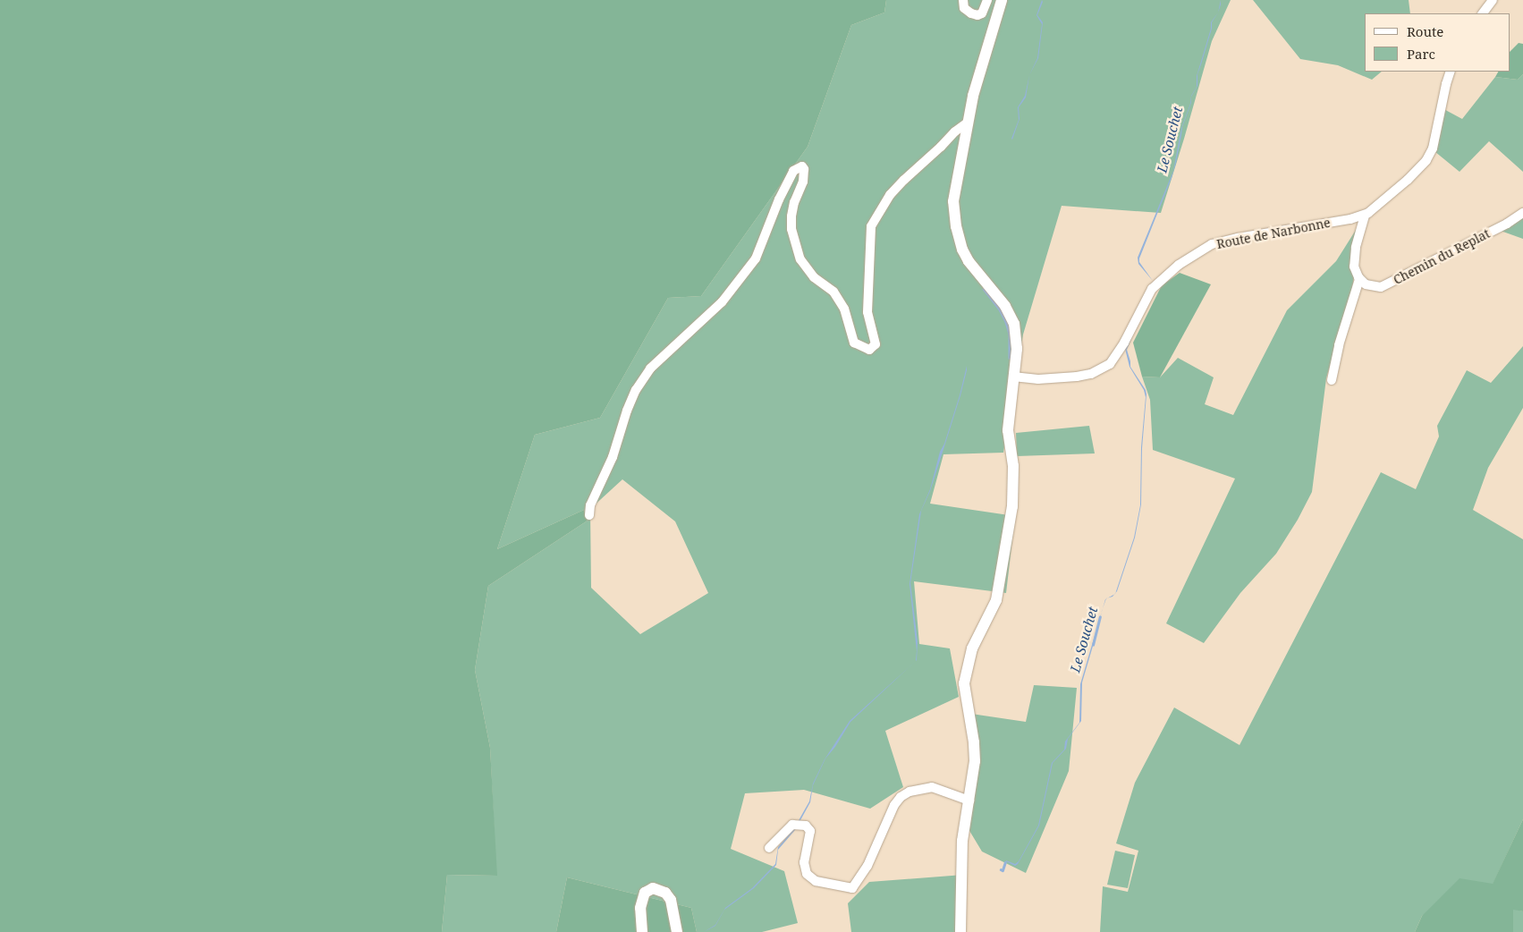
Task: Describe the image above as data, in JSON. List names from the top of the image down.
{
  "streets": {
    "street": ["Route de Narbonne", "Chemin du Replat"]
  },
  "water": ["Le Souchet"],
  "legend": ["Route", "Parc"]
}
